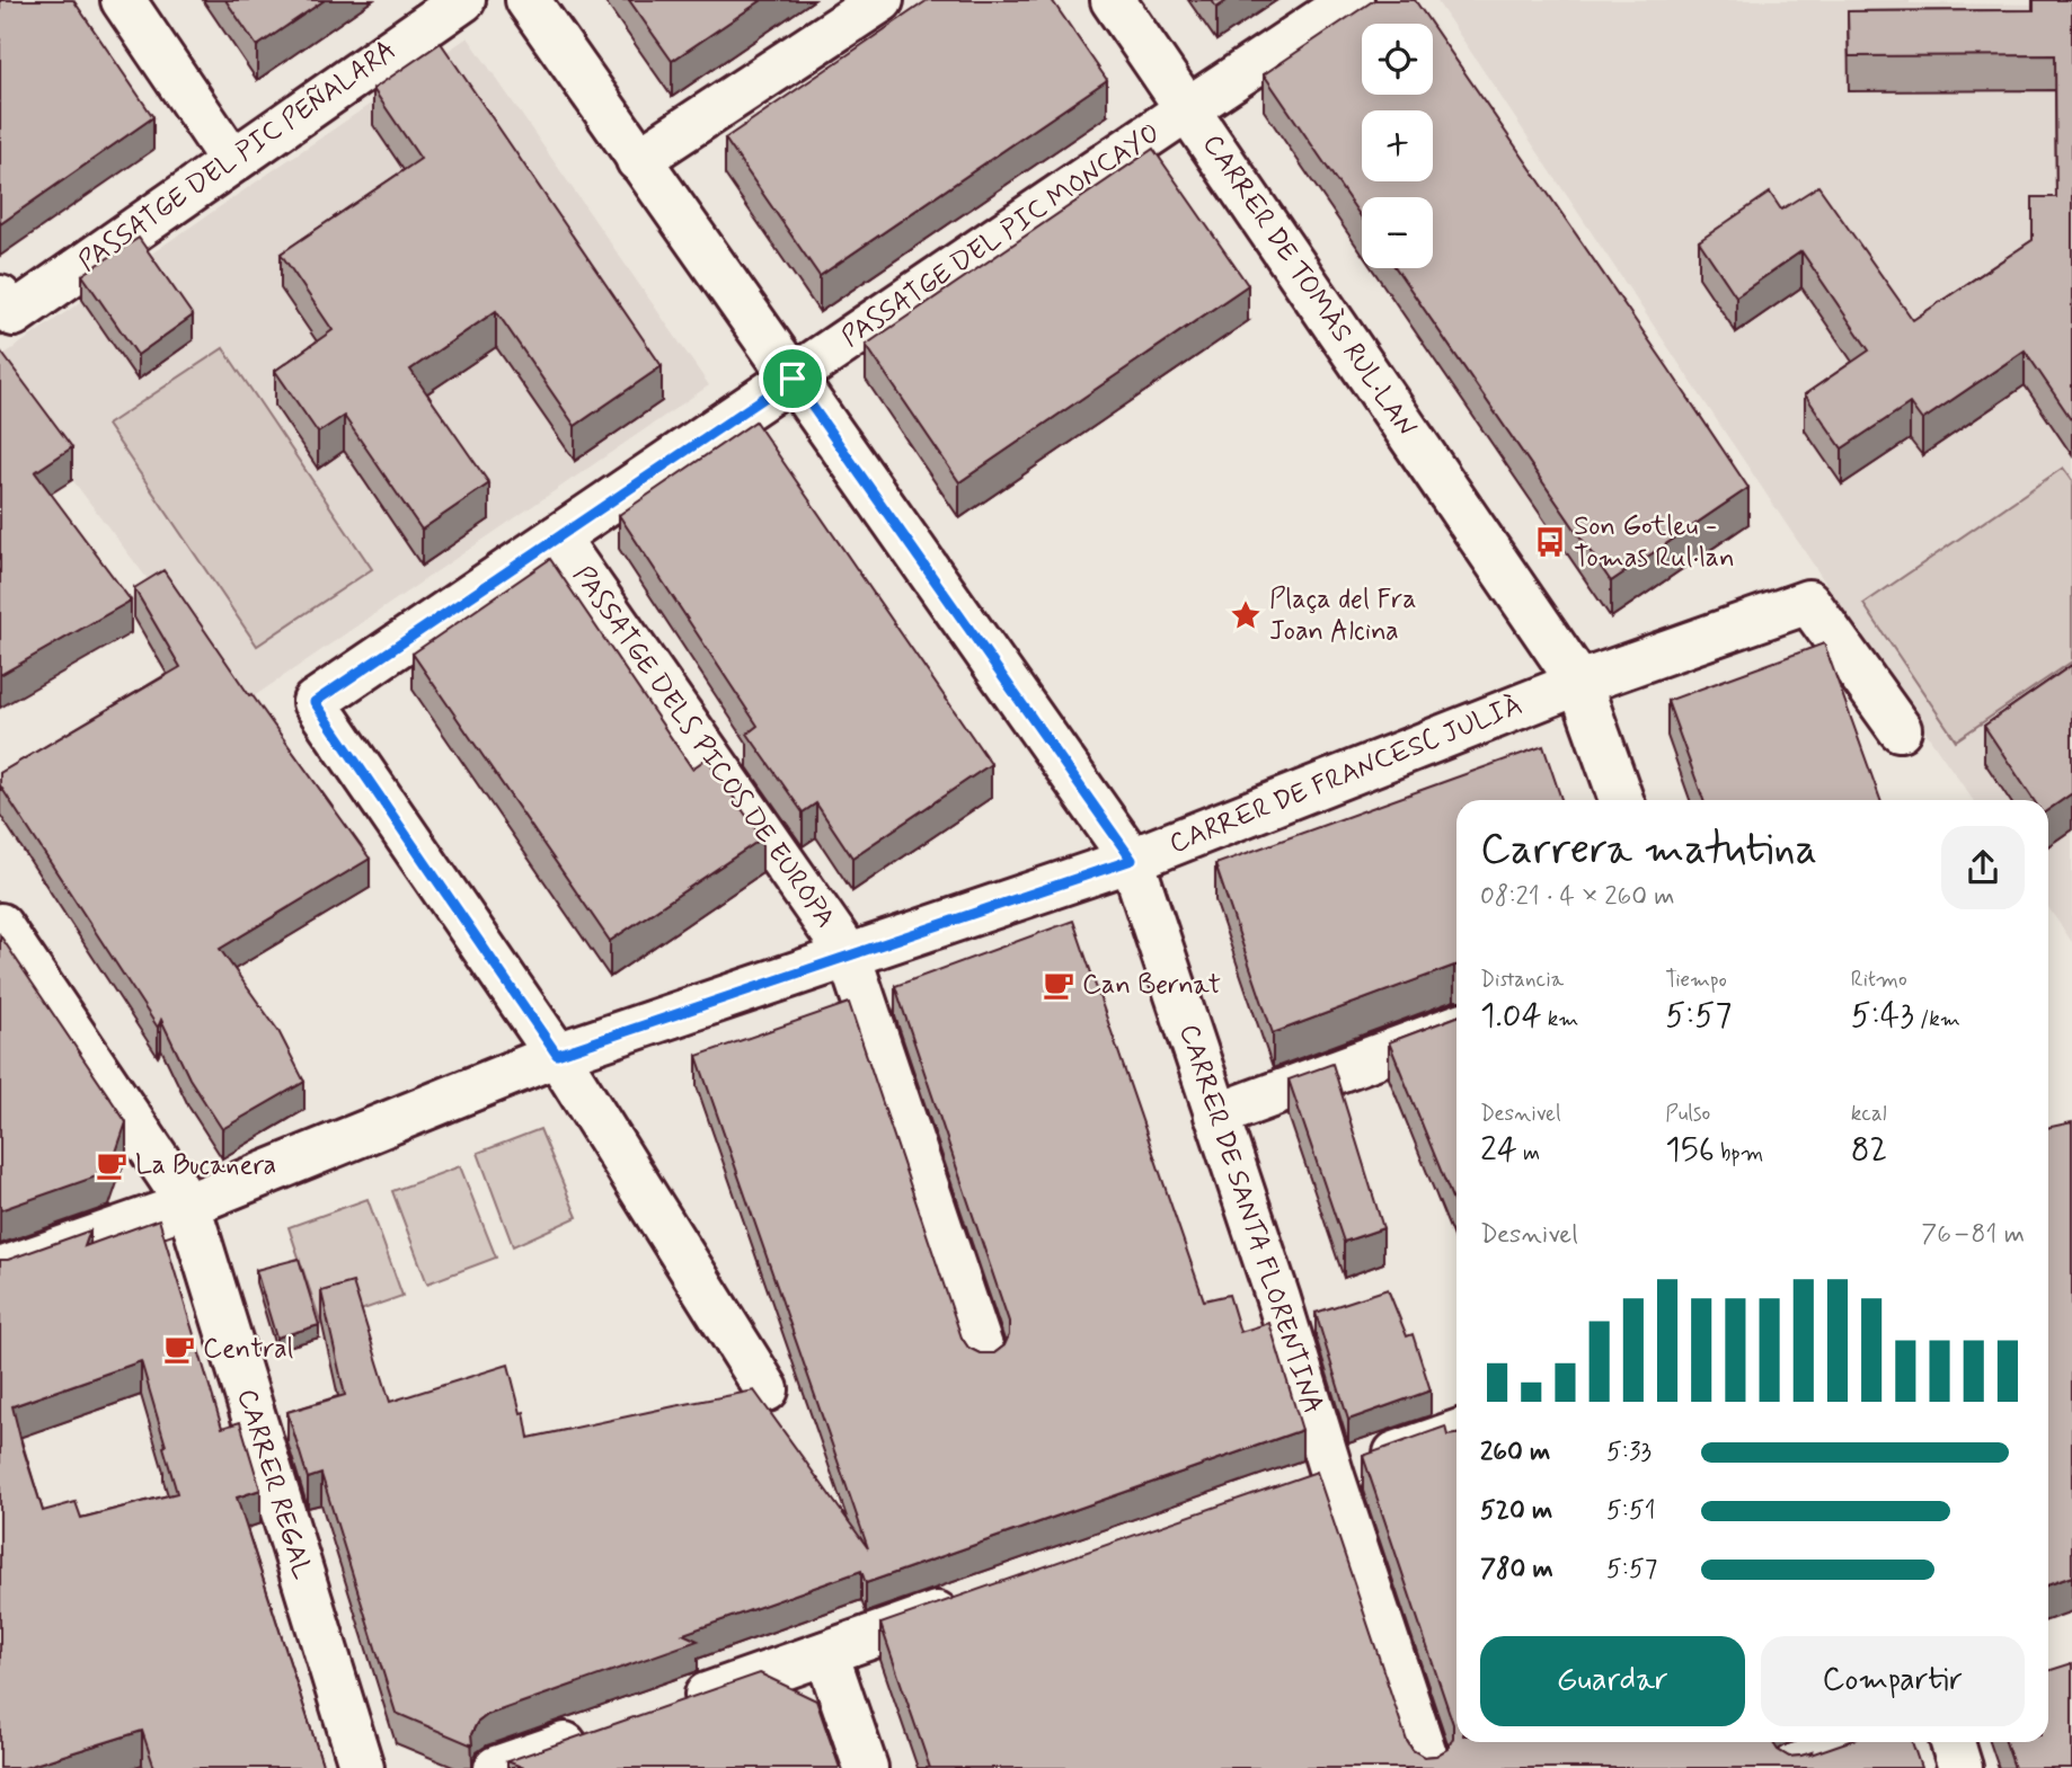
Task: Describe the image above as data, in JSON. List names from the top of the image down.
{
  "streets": {
    "street": [
      "PASSATGE DEL PIC PEÑALARA",
      "PASSATGE DEL PIC MONCAYO",
      "CARRER DE TOMÀS RUL·LAN",
      "PASSATGE DELS PICOS DE EUROPA",
      "CARRER DE FRANCESC JULIÀ",
      "CARRER DE SANTA FLORENTINA",
      "CARRER REGAL"
    ]
  },
  "crossings": [
    ["PASSATGE DEL PIC MONCAYO", "CARRER DE TOMÀS RUL·LAN"],
    ["PASSATGE DEL PIC MONCAYO", "PASSATGE DELS PICOS DE EUROPA"],
    ["PASSATGE DEL PIC MONCAYO", "CARRER DE FRANCESC JULIÀ"],
    ["PASSATGE DEL PIC MONCAYO", "CARRER DE SANTA FLORENTINA"],
    ["CARRER DE TOMÀS RUL·LAN", "CARRER DE FRANCESC JULIÀ"],
    ["PASSATGE DELS PICOS DE EUROPA", "CARRER DE FRANCESC JULIÀ"],
    ["CARRER DE FRANCESC JULIÀ", "CARRER DE SANTA FLORENTINA"],
    ["CARRER DE FRANCESC JULIÀ", "CARRER REGAL"]
  ],
  "places": {
    "bus stop": ["Son Gotleu - Tomas Rul·lan"],
    "place": ["Plaça del Fra Joan Alcina"],
    "cafe": ["Can Bernat", "La Bucanera", "Central"]
  },
  "page": {
    "map_buttons": ["+", "−"],
    "heading": ["Carrera matutina", "08:21 · 4 × 260 m"],
    "stats": [
      ["Distancia", "1.04 km"],
      ["Tiempo", "5:57"],
      ["Ritmo", "5:43 /km"],
      ["Desnivel", "24 m"],
      ["Pulso", "156 bpm"],
      ["kcal", "82"]
    ],
    "chart": ["Desnivel", "76–81 m"],
    "list": [
      {
        "name": "260 m",
        "note": "5:33"
      },
      {
        "name": "520 m",
        "note": "5:51"
      },
      {
        "name": "780 m",
        "note": "5:57"
      }
    ],
    "buttons": ["Guardar", "Compartir"]
  }
}
